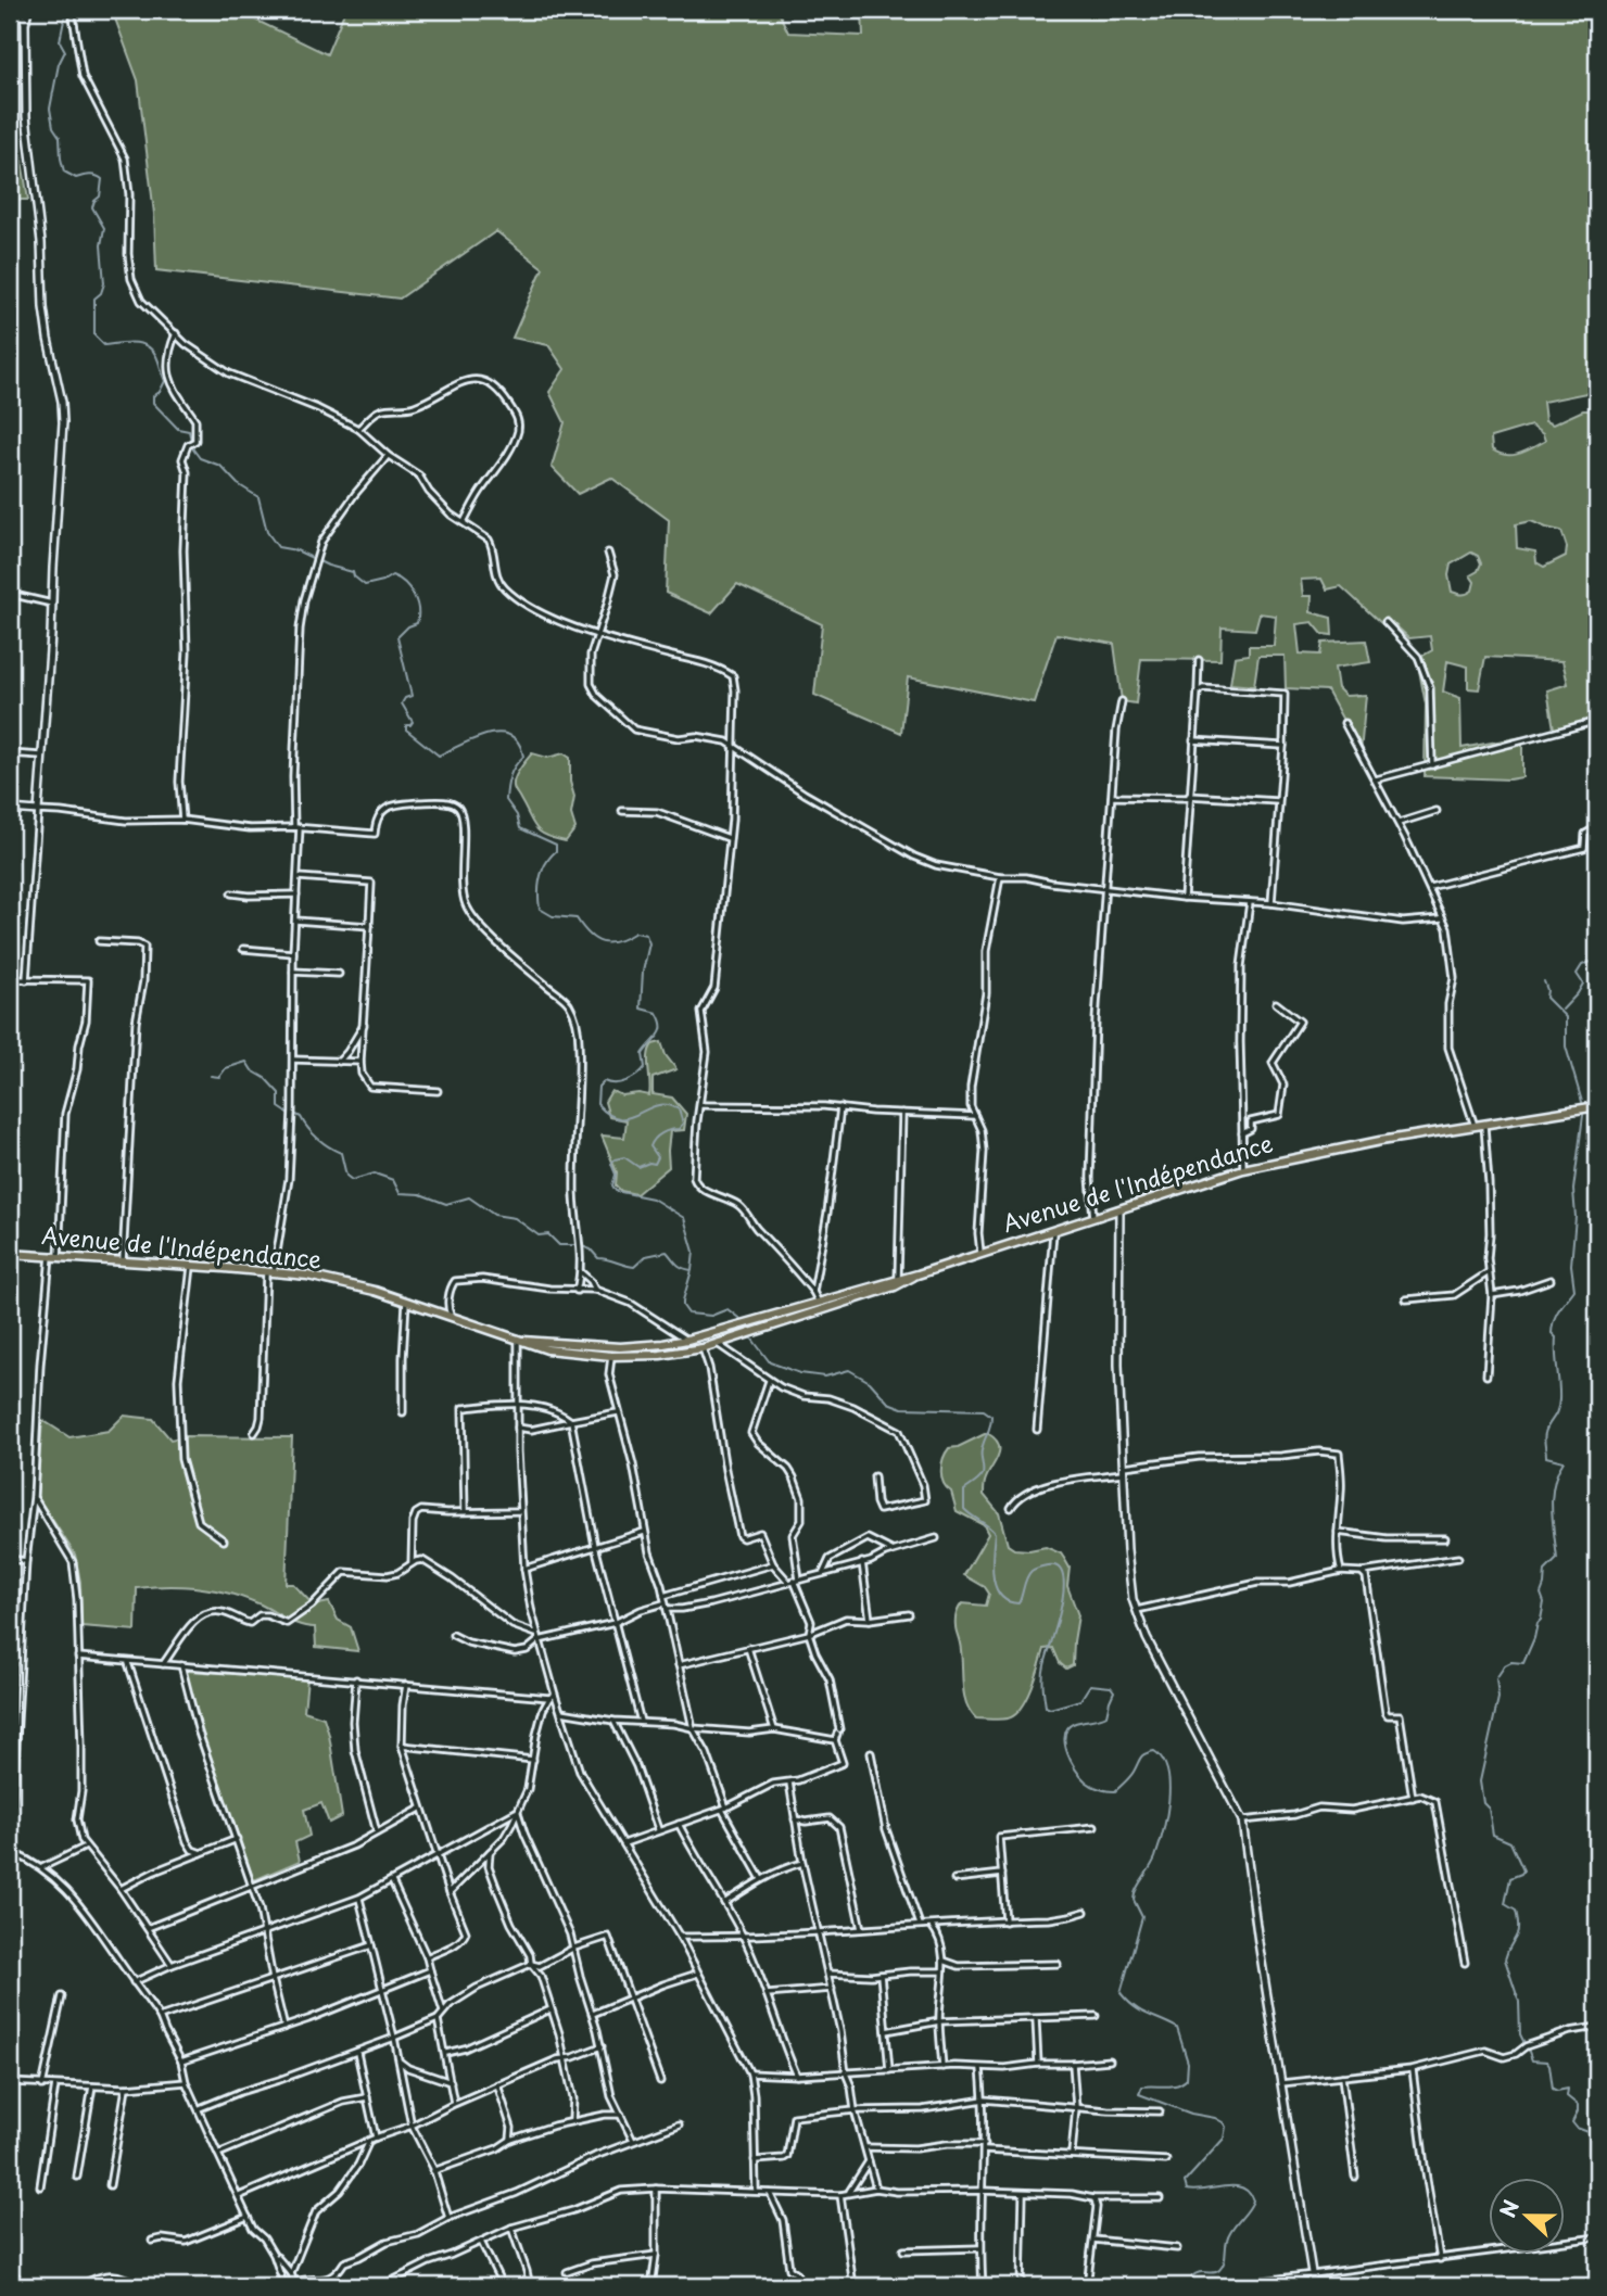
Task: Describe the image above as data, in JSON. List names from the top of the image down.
{
  "streets": {
    "main road": ["Avenue de l'Indépendance"]
  },
  "north": "left"
}
